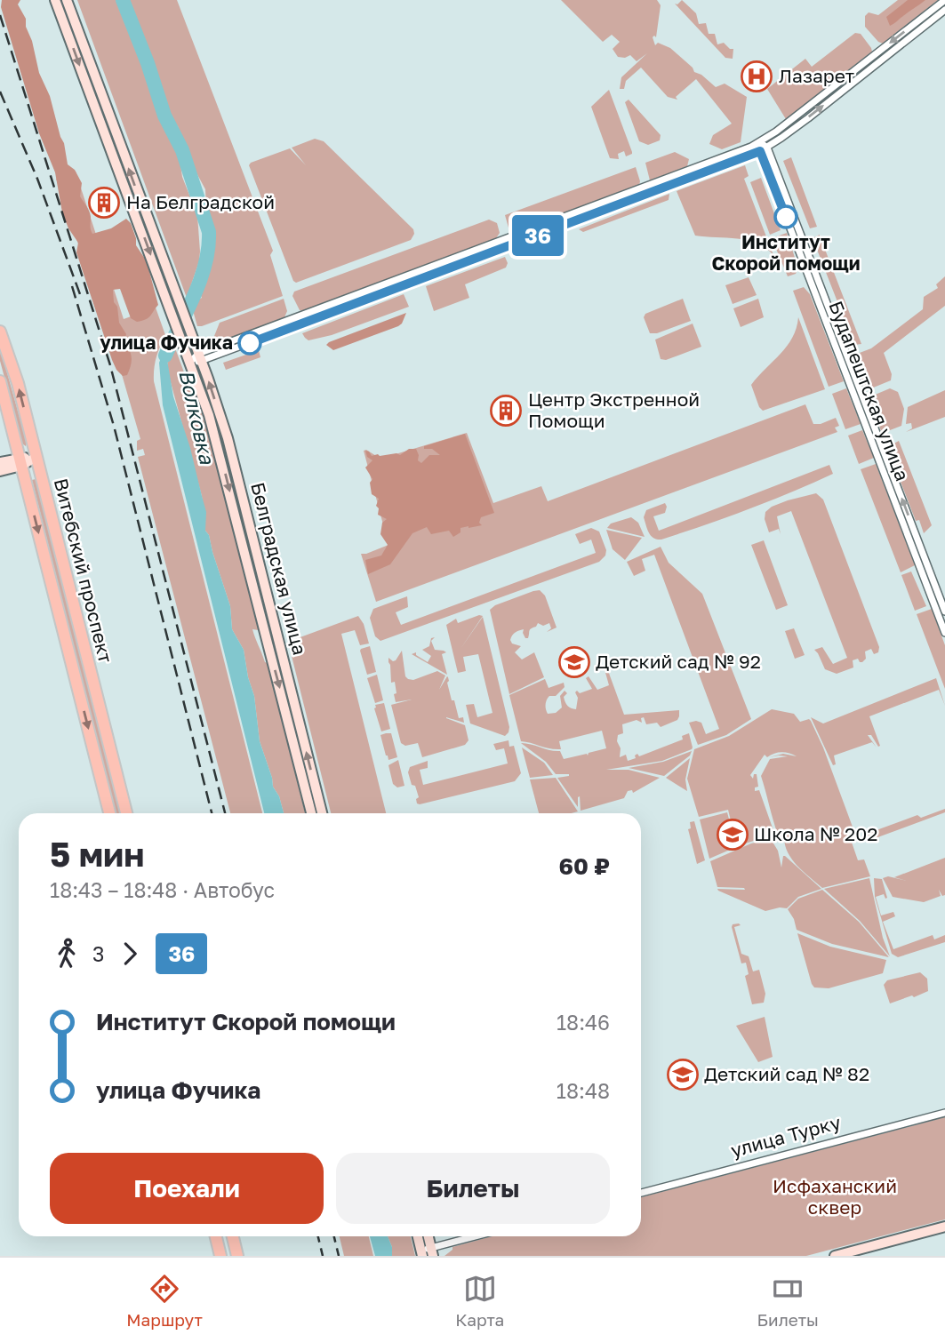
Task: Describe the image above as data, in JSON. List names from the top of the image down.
{
  "streets": {
    "main road": ["Витебский проспект"],
    "street": ["Будапештская улица", "Белградская улица", "улица Турку"]
  },
  "water": ["Волковка"],
  "parks": ["Исфаханский сквер"],
  "places": {
    "hospital": ["Лазарет"],
    "building": ["На Белградской", "Центр Экстренной Помощи"],
    "other": ["Институт Скорой помощи", "улица Фучика"],
    "school or university": ["Детский сад № 92", "Школа № 202", "Детский сад № 82"]
  },
  "lines": ["bus line 36"],
  "page": {
    "on_map": "36",
    "heading": ["5 мин", "18:43 – 18:48 · Автобус", "60 ₽"],
    "legs": ["3", "36"],
    "list": [
      {
        "name": "Институт Скорой помощи",
        "value": "18:46"
      },
      {
        "name": "улица Фучика",
        "value": "18:48"
      }
    ],
    "buttons": ["Поехали", "Билеты"],
    "tabs": ["Маршрут", "Карта", "Билеты"]
  }
}
